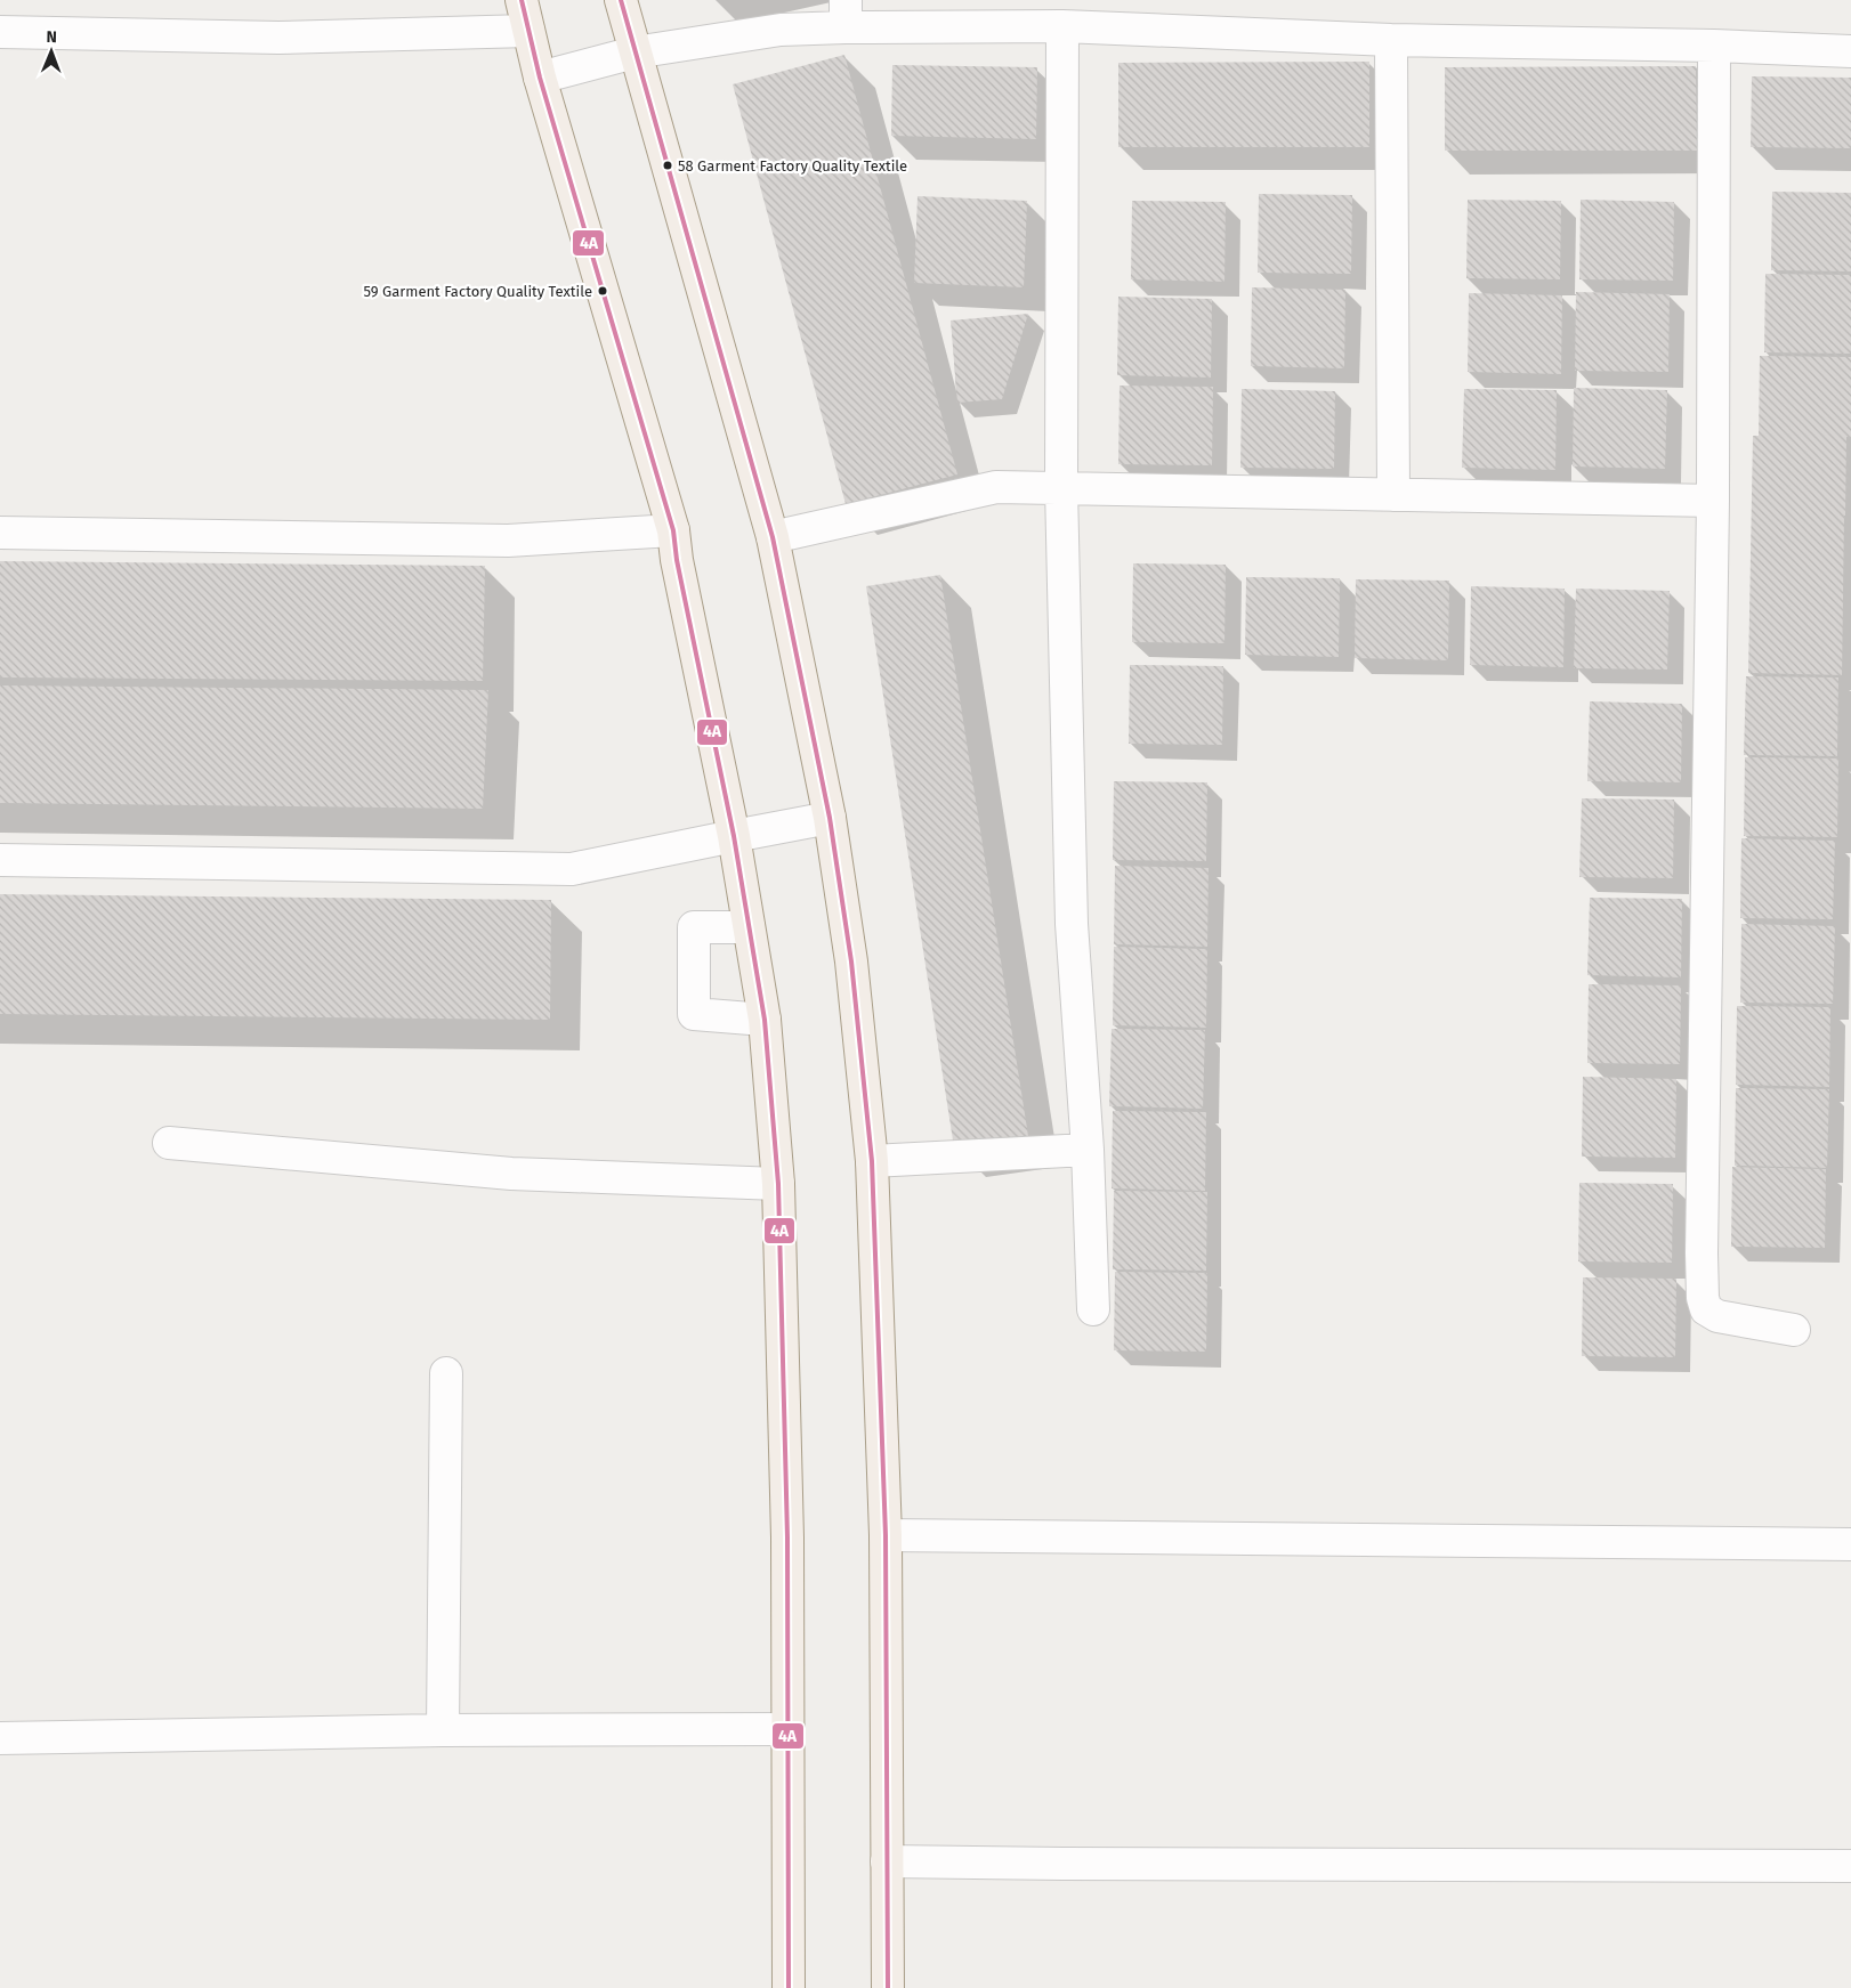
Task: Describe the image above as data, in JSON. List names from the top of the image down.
{
  "places": ["58 Garment Factory Quality Textile", "59 Garment Factory Quality Textile"],
  "lines": ["transit line 4A"],
  "north": "top"
}
